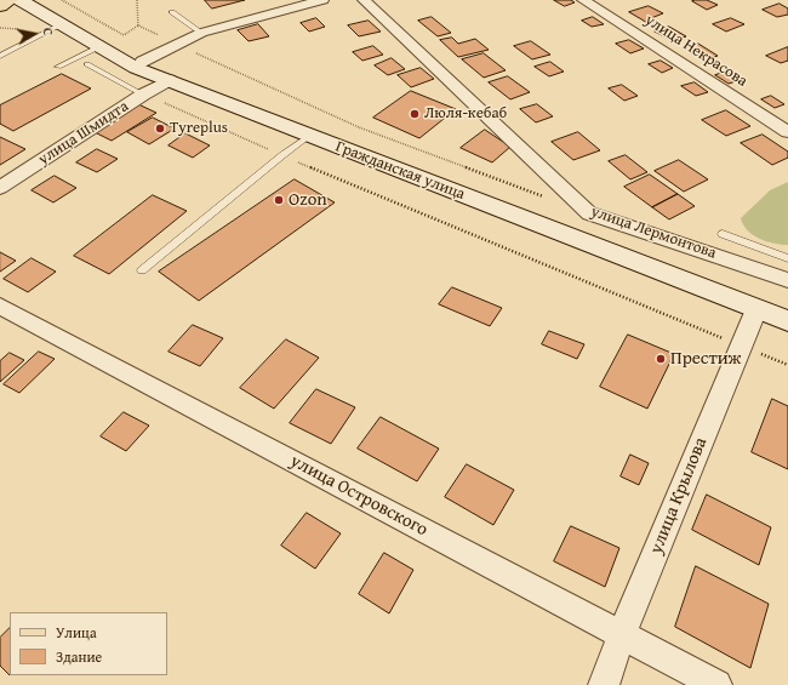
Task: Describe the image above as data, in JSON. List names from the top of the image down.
{
  "streets": {
    "main road": ["Гражданская улица"],
    "street": [
      "улица Некрасова",
      "улица Шмидта",
      "улица Лермонтова",
      "улица Островского",
      "улица Крылова"
    ]
  },
  "crossings": [
    ["улица Шмидта", "Гражданская улица"],
    ["Гражданская улица", "улица Крылова"],
    ["улица Островского", "улица Крылова"]
  ],
  "places": [
    "Люля-кебаб",
    "Tyreplus",
    "Ozon",
    "Престиж"
  ],
  "legend": ["Улица", "Здание"],
  "north": "right"
}
